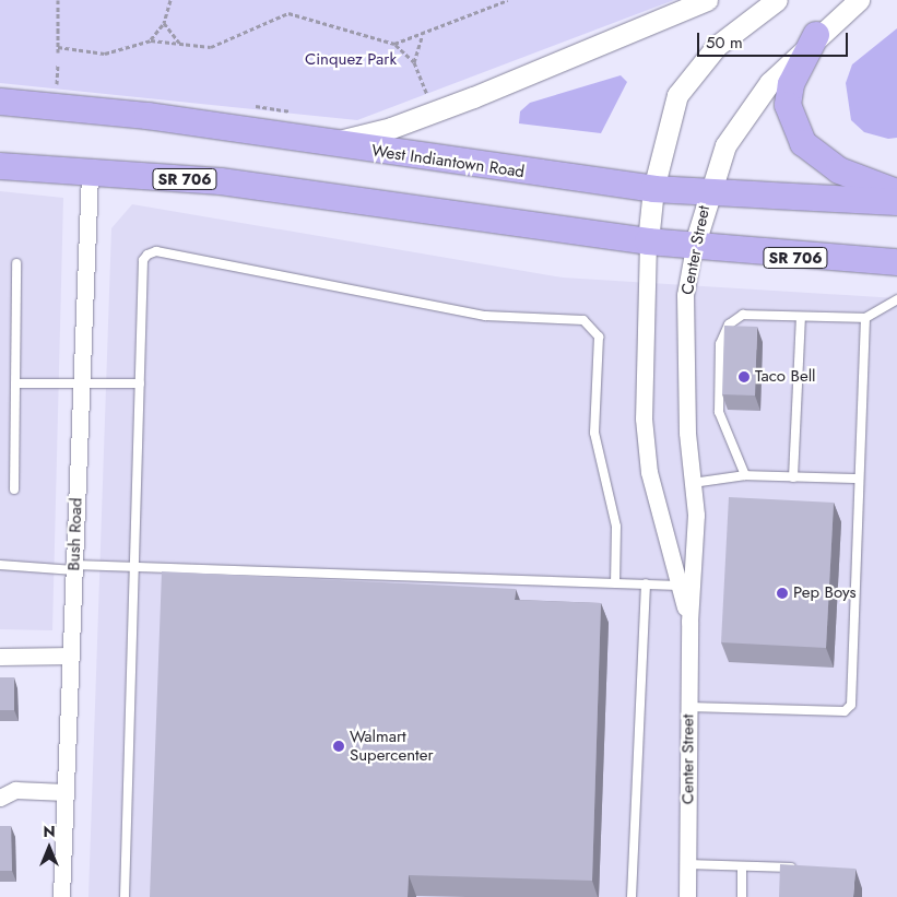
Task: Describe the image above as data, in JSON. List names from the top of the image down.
{
  "streets": {
    "main road": ["West Indiantown Road", "SR 706"],
    "street": ["Center Street", "Bush Road"]
  },
  "crossings": [
    ["West Indiantown Road", "Center Street"],
    ["SR 706", "Center Street"],
    ["SR 706", "Bush Road"]
  ],
  "parks": ["Cinquez Park"],
  "places": ["Taco Bell", "Pep Boys", "Walmart Supercenter"],
  "scale_bar": "50 m",
  "north": "top"
}
